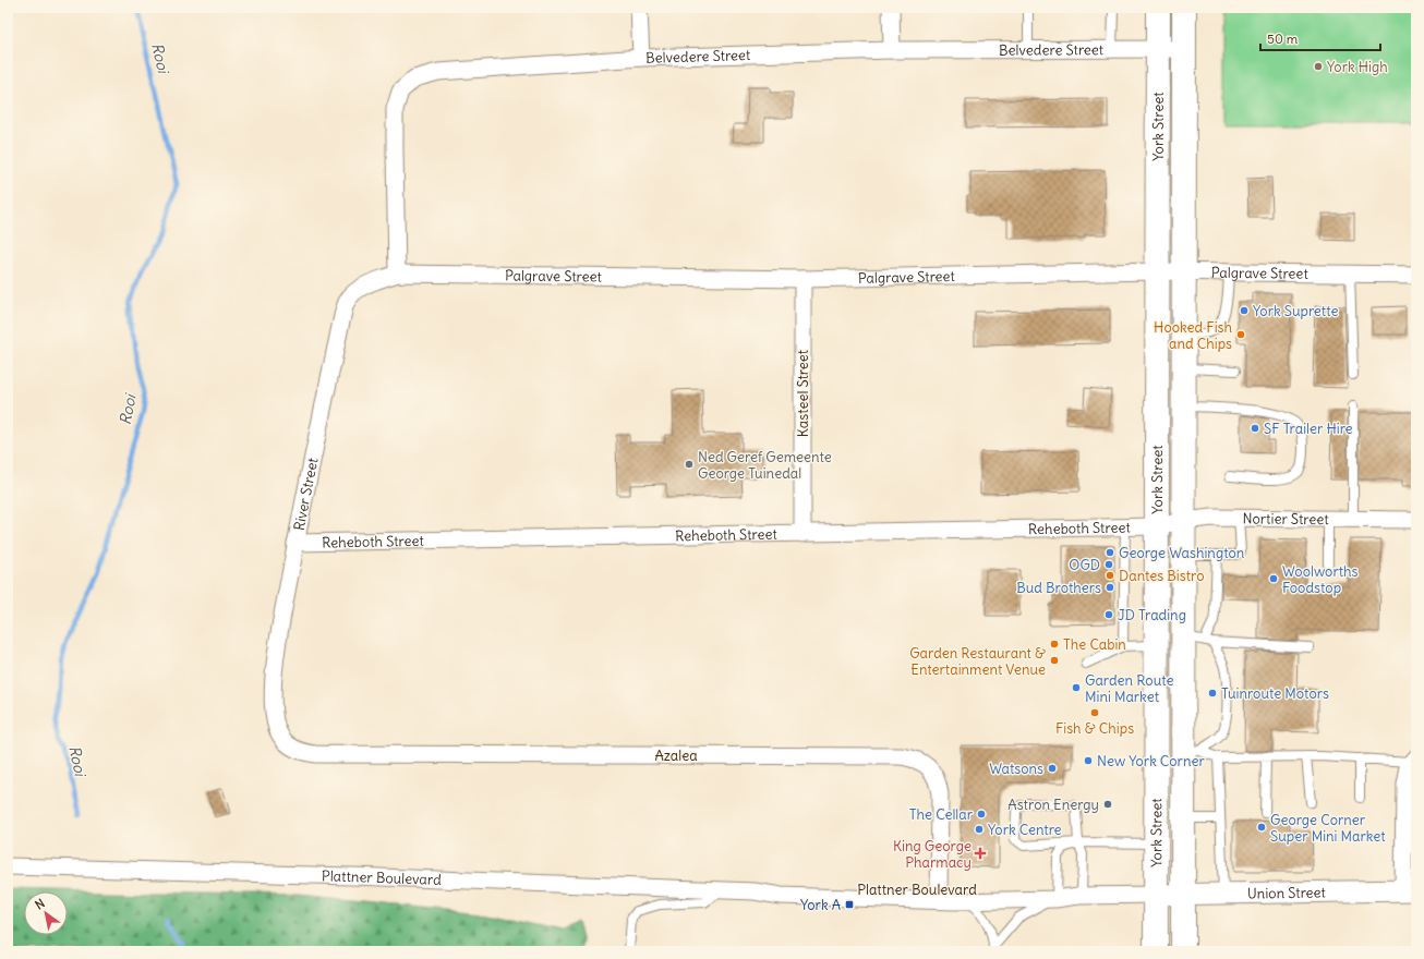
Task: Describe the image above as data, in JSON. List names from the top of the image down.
{
  "streets": {
    "main road": ["York Street"],
    "street": [
      "Belvedere Street",
      "Palgrave Street",
      "Kasteel Street",
      "River Street",
      "Nortier Street",
      "Reheboth Street",
      "Azalea",
      "Plattner Boulevard",
      "Union Street"
    ]
  },
  "crossings": [
    ["Belvedere Street", "York Street"],
    ["Belvedere Street", "Palgrave Street"],
    ["Belvedere Street", "River Street"],
    ["York Street", "Palgrave Street"],
    ["York Street", "Nortier Street"],
    ["York Street", "Reheboth Street"],
    ["York Street", "Plattner Boulevard"],
    ["York Street", "Union Street"],
    ["Palgrave Street", "Kasteel Street"],
    ["Palgrave Street", "River Street"],
    ["Kasteel Street", "Reheboth Street"],
    ["River Street", "Reheboth Street"],
    ["River Street", "Azalea"],
    ["Nortier Street", "Reheboth Street"],
    ["Azalea", "Plattner Boulevard"],
    ["Plattner Boulevard", "Union Street"]
  ],
  "water": ["Rooi"],
  "places": {
    "other": [
      "York High",
      "York Suprette",
      "Hooked Fish and Chips",
      "SF Trailer Hire",
      "Ned Geref Gemeente George Tuinedal",
      "George Washington",
      "OGD",
      "Dantes Bistro",
      "Woolworths Foodstop",
      "Bud Brothers",
      "JD Trading",
      "The Cabin",
      "Garden Restaurant & Entertainment Venue",
      "Garden Route Mini Market",
      "Tuinroute Motors",
      "Fish & Chips",
      "New York Corner",
      "Watsons",
      "Astron Energy",
      "The Cellar",
      "George Corner Super Mini Market",
      "York Centre"
    ],
    "health": ["King George Pharmacy"],
    "transit": ["York A"]
  },
  "scale_bar": "50 m",
  "north": "top left"
}
